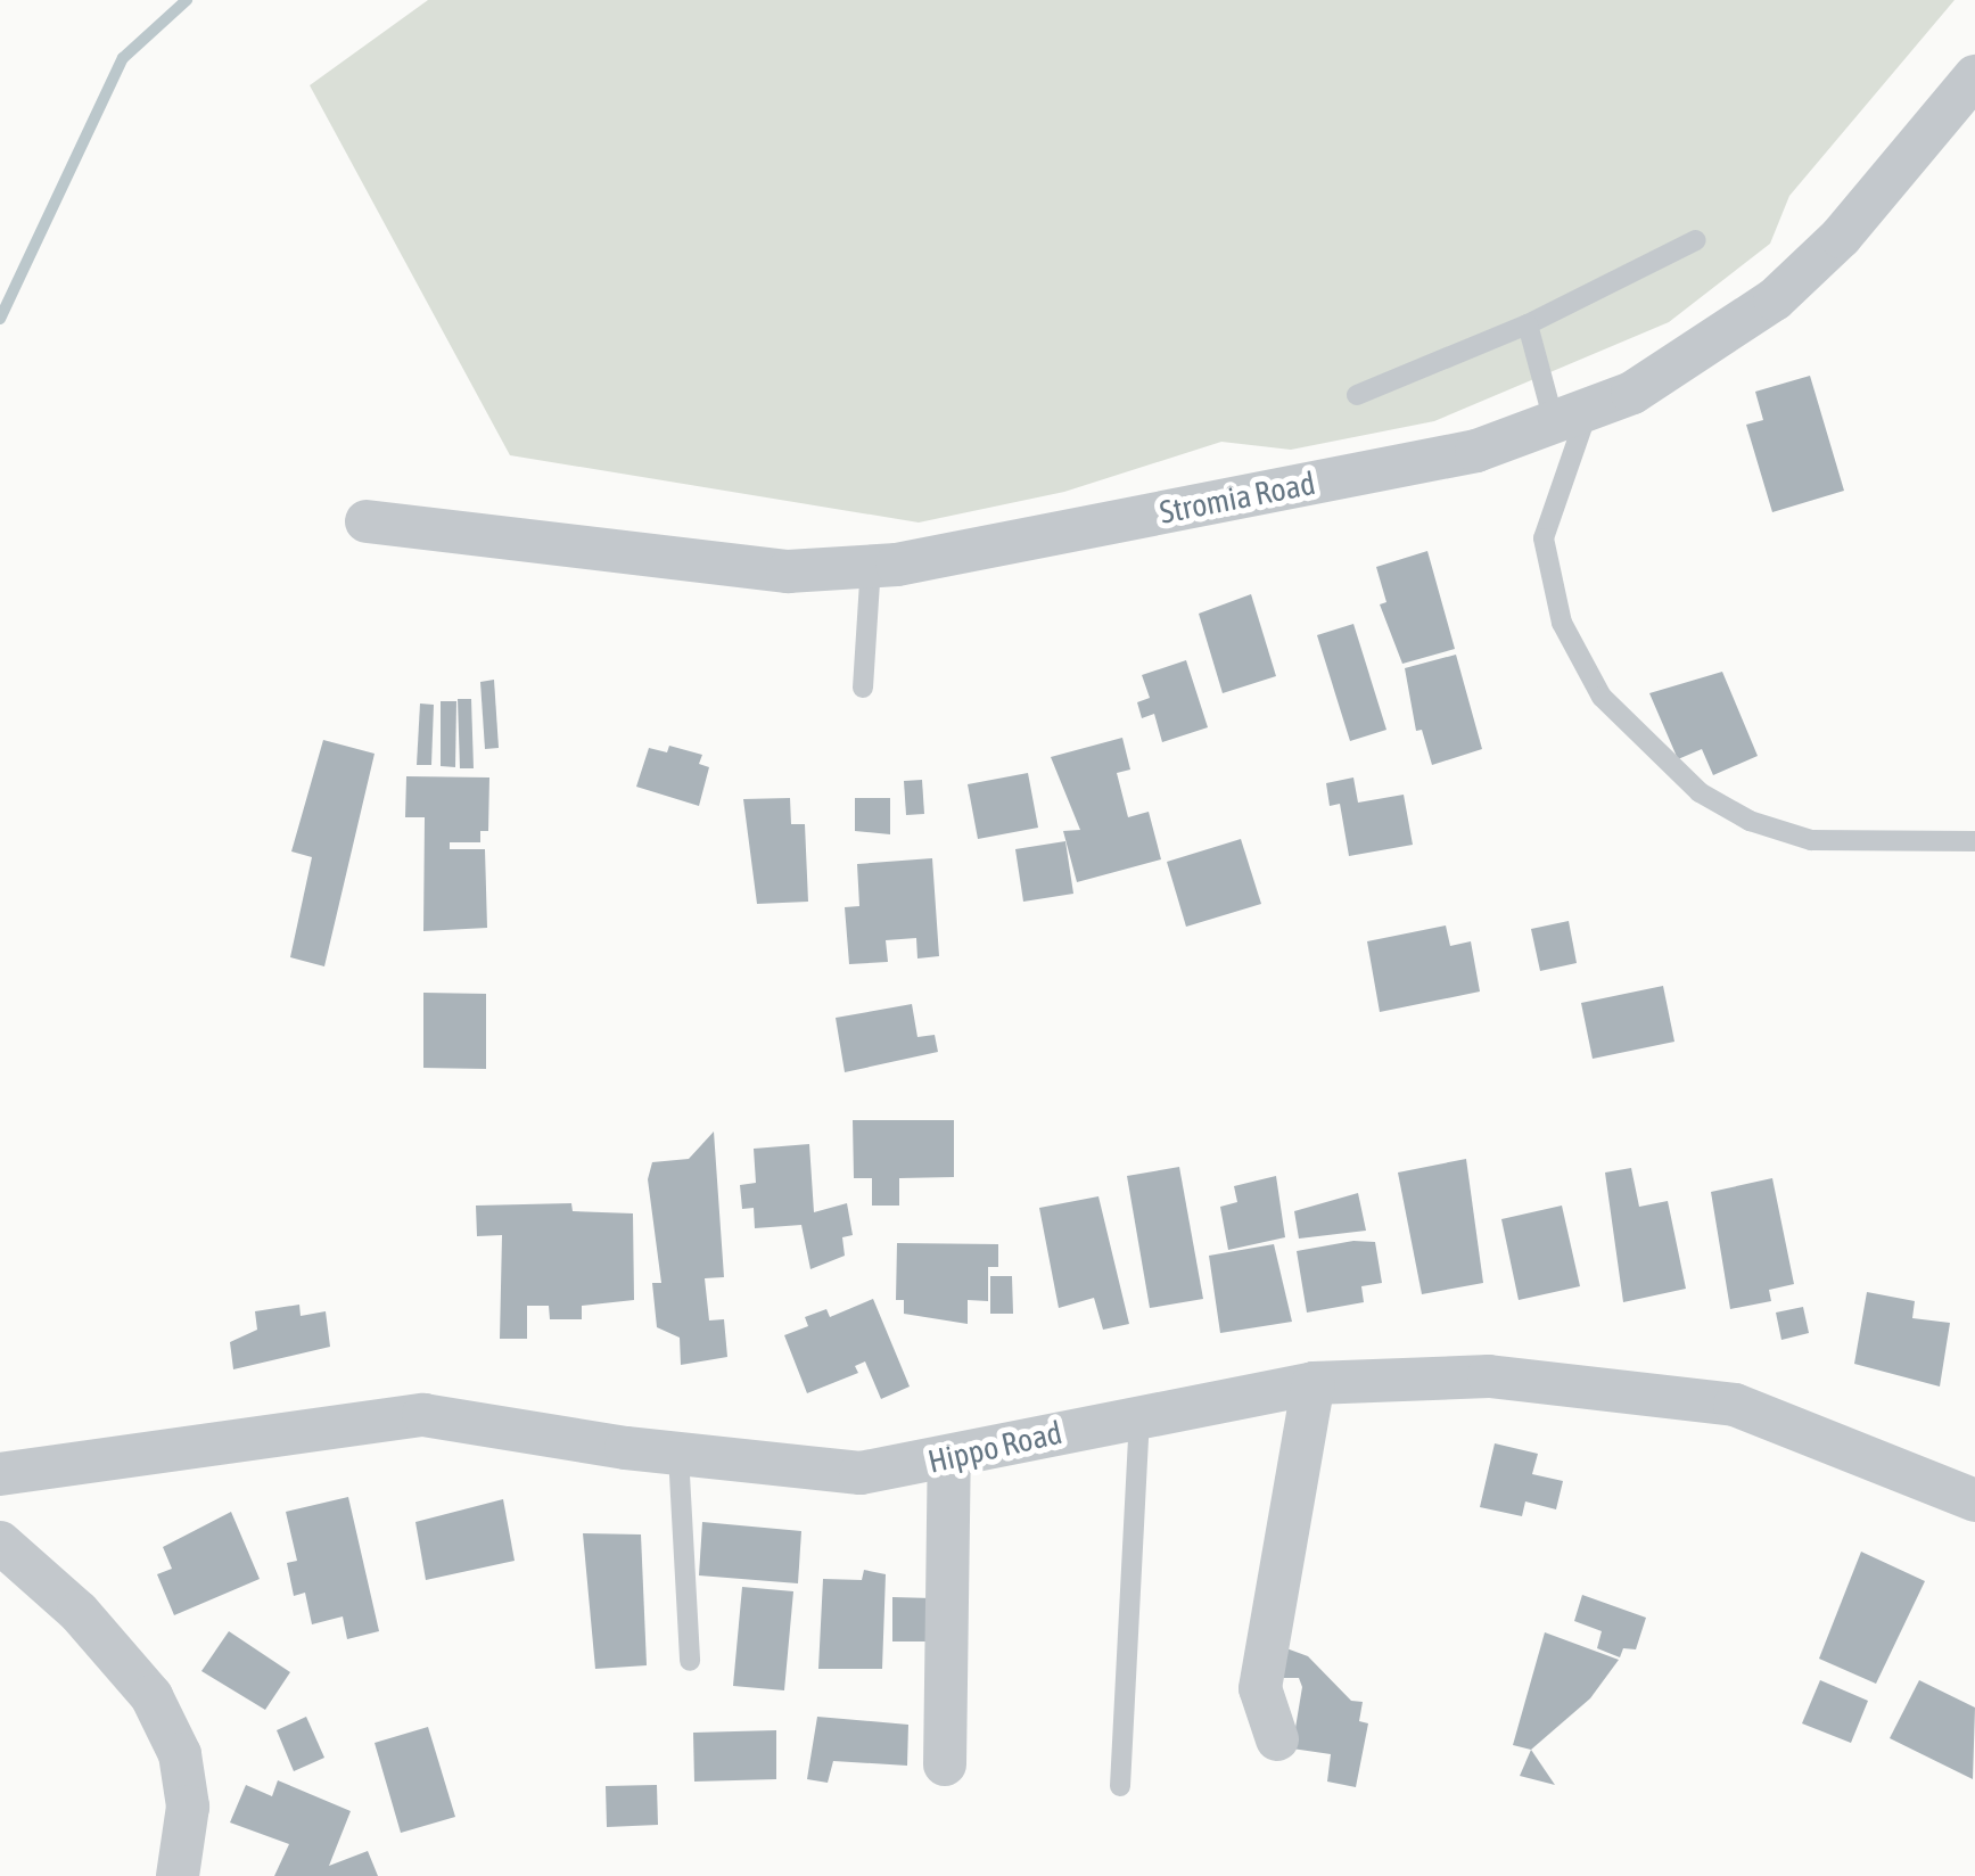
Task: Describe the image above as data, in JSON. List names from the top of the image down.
{
  "streets": {
    "street": ["Stromia Road", "Hippo Road"]
  }
}
